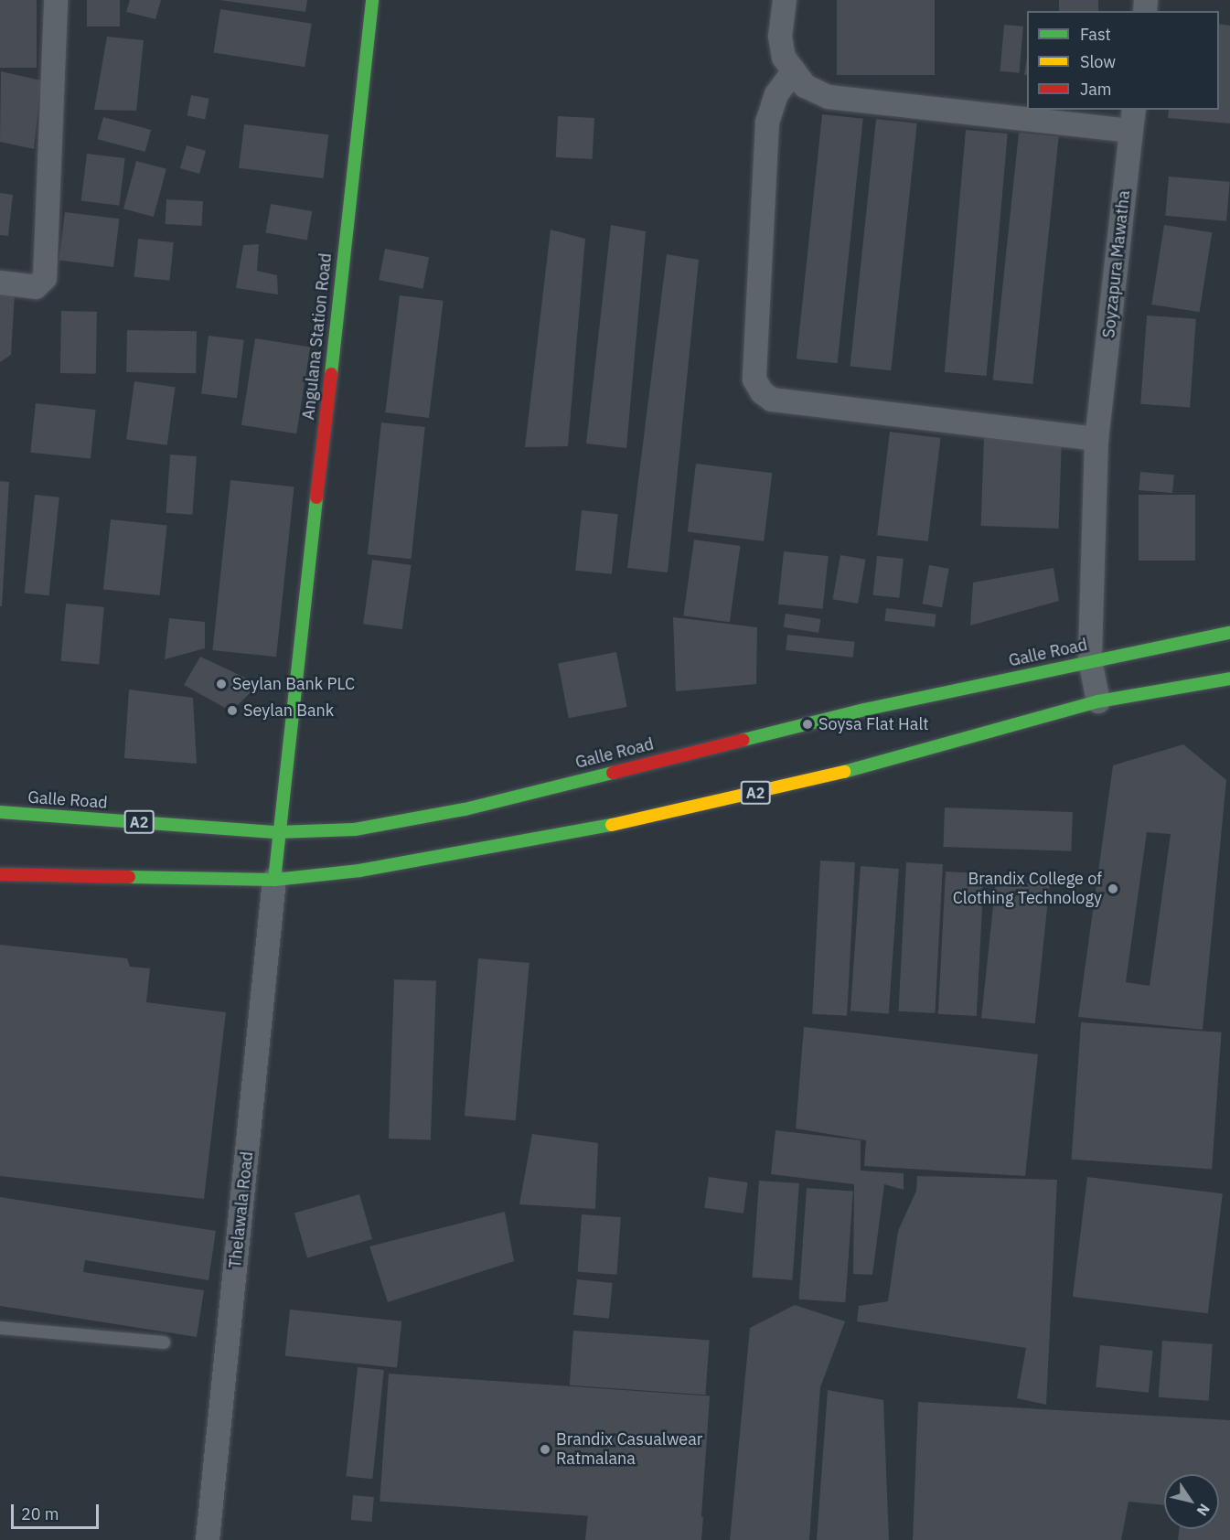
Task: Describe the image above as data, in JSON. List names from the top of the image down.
{
  "streets": {
    "main road": ["Angulana Station Road", "Galle Road", "A2"],
    "street": ["Soyzapura Mawatha", "Thelawala Road"]
  },
  "crossings": [
    ["Soyzapura Mawatha", "Galle Road"],
    ["Soyzapura Mawatha", "A2"],
    ["Angulana Station Road", "Galle Road"],
    ["A2", "Thelawala Road"]
  ],
  "places": [
    "Seylan Bank PLC",
    "Seylan Bank",
    "Soysa Flat Halt",
    "Brandix College of Clothing Technology",
    "Brandix Casualwear Ratmalana"
  ],
  "legend": ["Fast", "Slow", "Jam"],
  "scale_bar": "20 m",
  "north": "bottom right"
}
